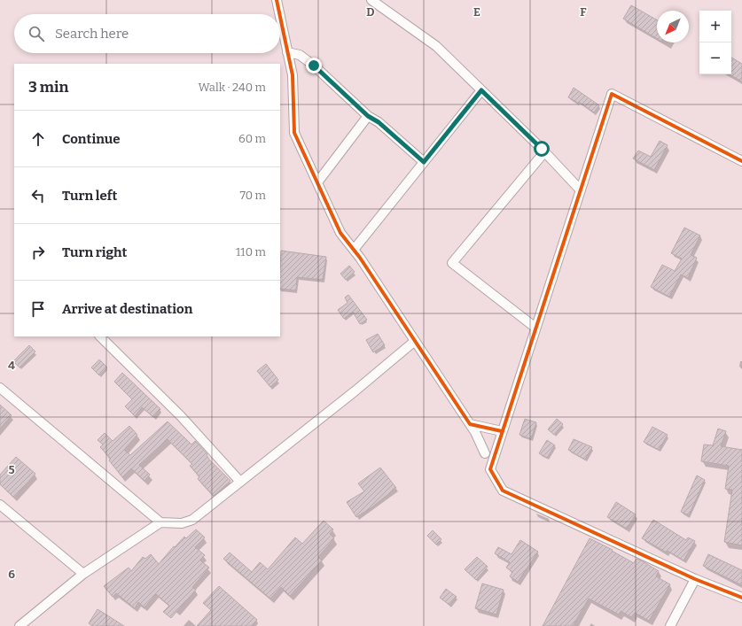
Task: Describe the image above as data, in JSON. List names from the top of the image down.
{
  "north": "bottom left",
  "page": {
    "map_buttons": ["+", "−"],
    "search": "Search here",
    "heading": ["3 min", "Walk · 240 m"],
    "list": [
      ["Continue", "60 m"],
      ["Turn left", "70 m"],
      ["Turn right", "110 m"],
      "Arrive at destination"
    ]
  },
  "grid": {
    "columns": ["D", "E", "F"],
    "rows": ["4", "5", "6"]
  }
}
